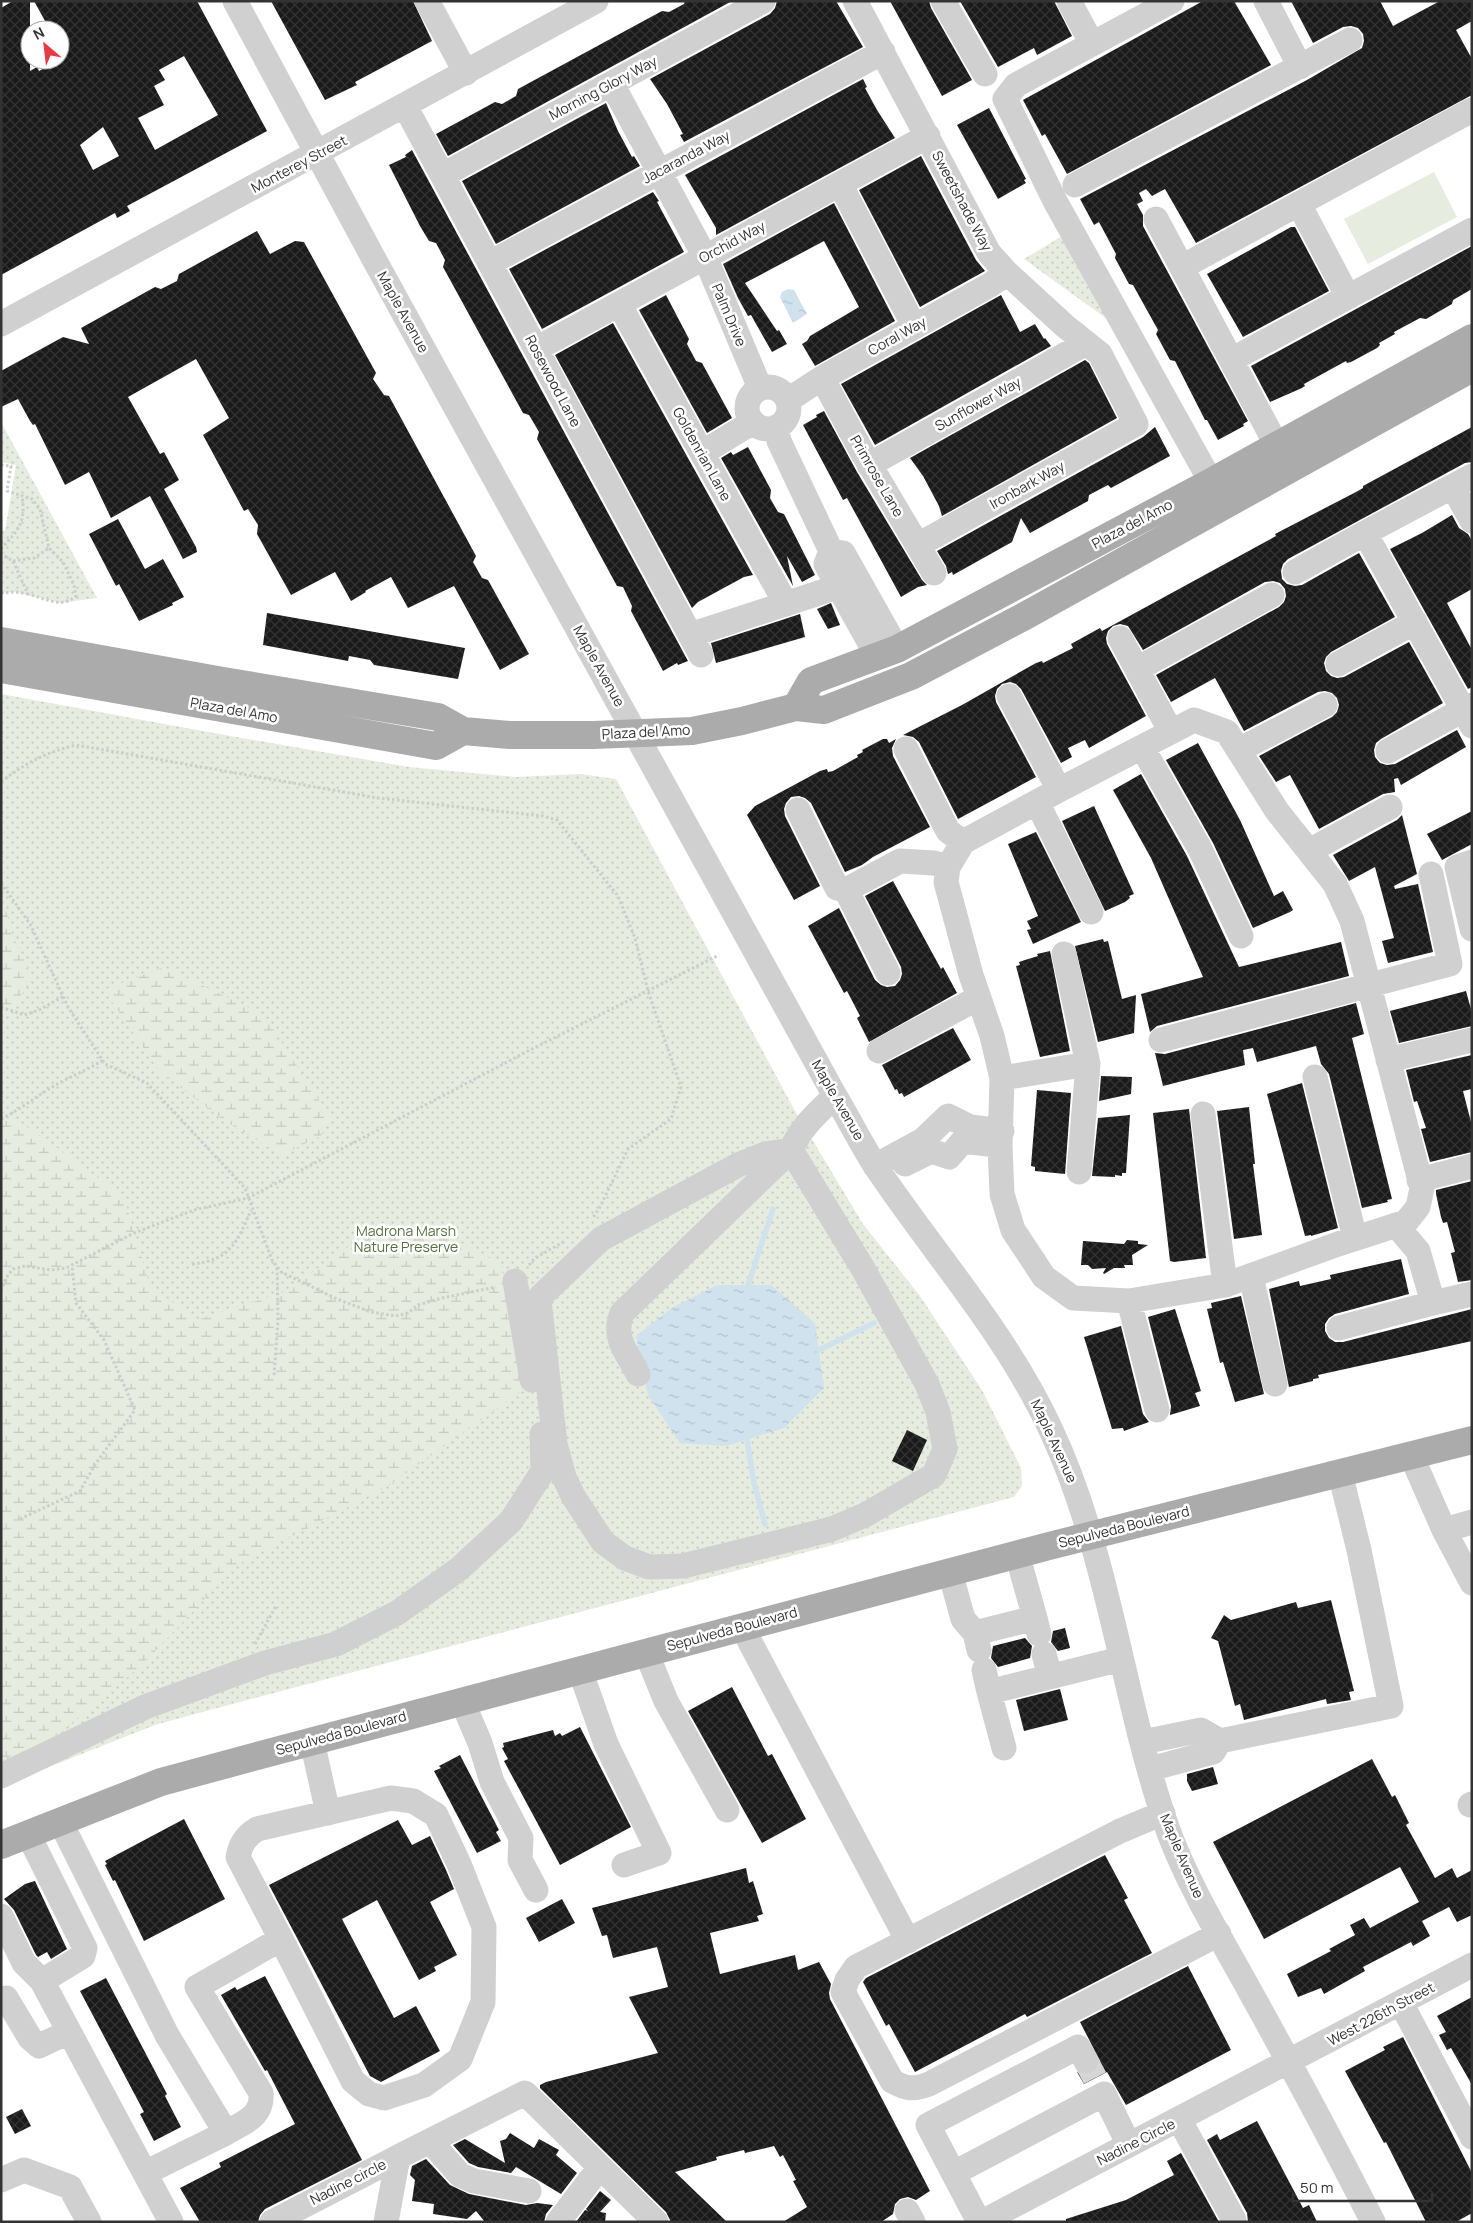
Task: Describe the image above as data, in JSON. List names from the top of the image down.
{
  "streets": {
    "main road": ["Plaza del Amo", "Sepulveda Boulevard"],
    "street": [
      "Morning Glory Way",
      "Jacaranda Way",
      "Monterey Street",
      "Sweetshade Way",
      "Orchid Way",
      "Maple Avenue",
      "Palm Drive",
      "Coral Way",
      "Rosewood Lane",
      "Sunflower Way",
      "Goldenrian Lane",
      "Primrose Lane",
      "Ironbark Way",
      "West 226th Street",
      "Nadine Circle",
      "Nadine circle"
    ]
  },
  "crossings": [
    ["Morning Glory Way", "Palm Drive"],
    ["Morning Glory Way", "Rosewood Lane"],
    ["Jacaranda Way", "Sweetshade Way"],
    ["Jacaranda Way", "Palm Drive"],
    ["Jacaranda Way", "Rosewood Lane"],
    ["Monterey Street", "Maple Avenue"],
    ["Monterey Street", "Rosewood Lane"],
    ["Sweetshade Way", "Orchid Way"],
    ["Sweetshade Way", "Coral Way"],
    ["Sweetshade Way", "Sunflower Way"],
    ["Sweetshade Way", "Ironbark Way"],
    ["Orchid Way", "Palm Drive"],
    ["Orchid Way", "Rosewood Lane"],
    ["Orchid Way", "Goldenrian Lane"],
    ["Maple Avenue", "Plaza del Amo"],
    ["Maple Avenue", "Sepulveda Boulevard"],
    ["Maple Avenue", "West 226th Street"],
    ["Maple Avenue", "Nadine Circle"],
    ["Palm Drive", "Coral Way"],
    ["Coral Way", "Primrose Lane"],
    ["Rosewood Lane", "Goldenrian Lane"],
    ["Sunflower Way", "Primrose Lane"],
    ["Primrose Lane", "Ironbark Way"],
    ["West 226th Street", "Nadine Circle"]
  ],
  "parks": ["Madrona Marsh Nature Preserve"],
  "scale_bar": "50 m",
  "north": "top left"
}
